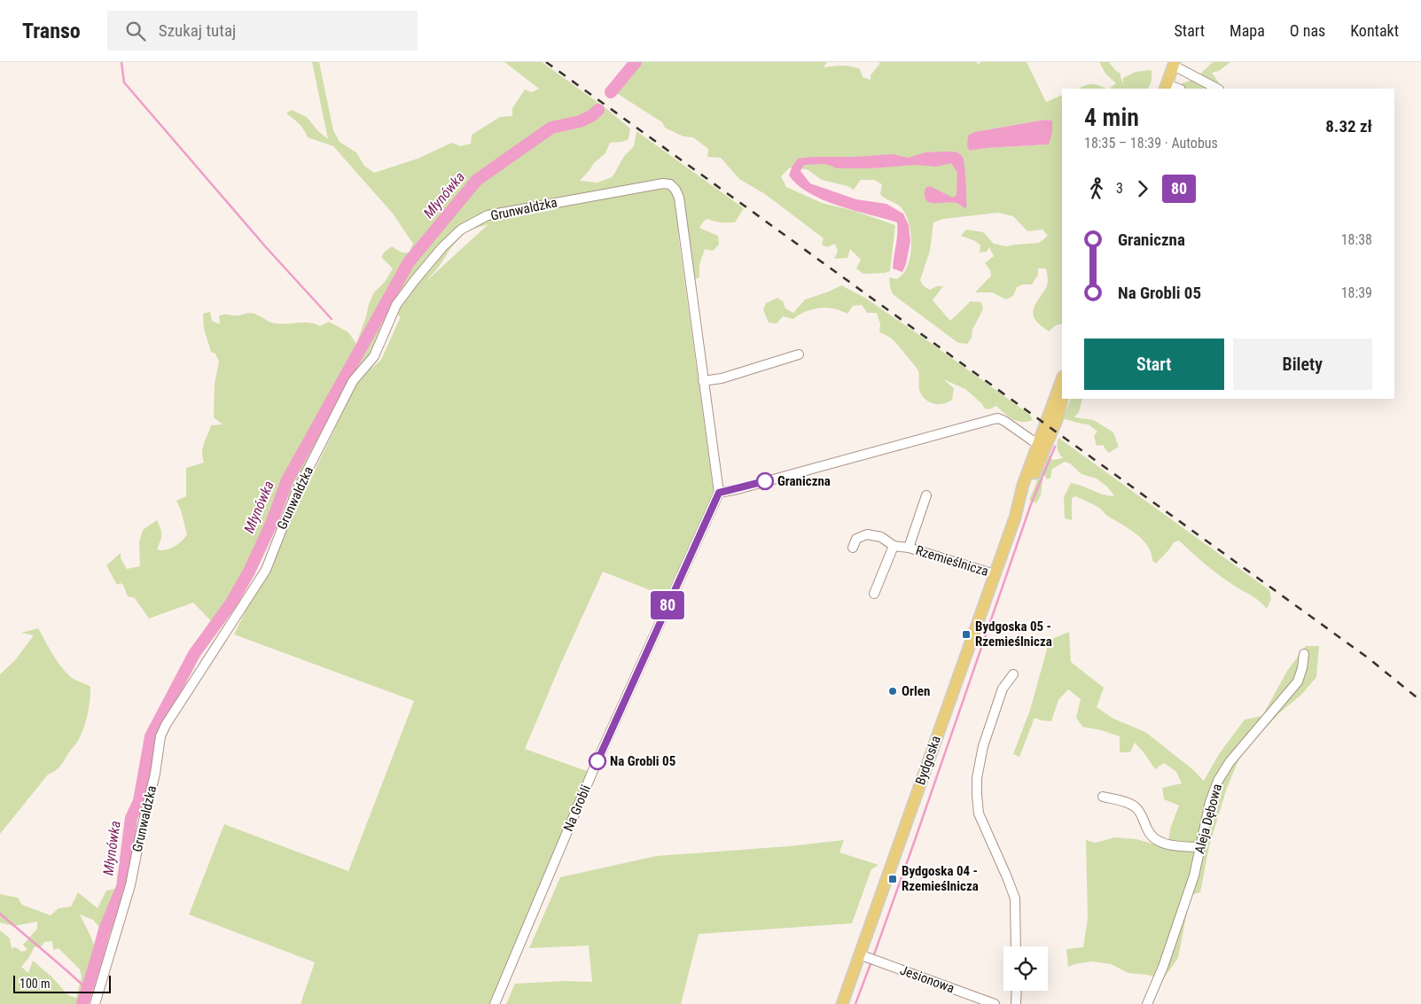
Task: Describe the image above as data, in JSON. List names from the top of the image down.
{
  "streets": {
    "main road": ["Bydgoska"],
    "street": [
      "Grunwaldzka",
      "Rzemieślnicza",
      "Na Grobli",
      "Aleja Dębowa",
      "Jesionowa"
    ]
  },
  "crossings": [
    ["Rzemieślnicza", "Bydgoska"],
    ["Bydgoska", "Jesionowa"]
  ],
  "water": ["Młynówka"],
  "places": {
    "other": ["Graniczna", "Orlen", "Na Grobli 05"],
    "transit": ["Bydgoska 05 - Rzemieślnicza", "Bydgoska 04 - Rzemieślnicza"]
  },
  "lines": ["bus line 80"],
  "scale_bar": "100 m",
  "page": {
    "header": "Transo",
    "search": "Szukaj tutaj",
    "nav": [
      "Start",
      "Mapa",
      "O nas",
      "Kontakt"
    ],
    "on_map": "80",
    "heading": ["4 min", "18:35 – 18:39 · Autobus", "8.32 zł"],
    "legs": ["3", "80"],
    "list": [
      {
        "name": "Graniczna",
        "value": "18:38"
      },
      {
        "name": "Na Grobli 05",
        "value": "18:39"
      }
    ],
    "buttons": ["Start", "Bilety"],
    "scale": "100 m"
  }
}
